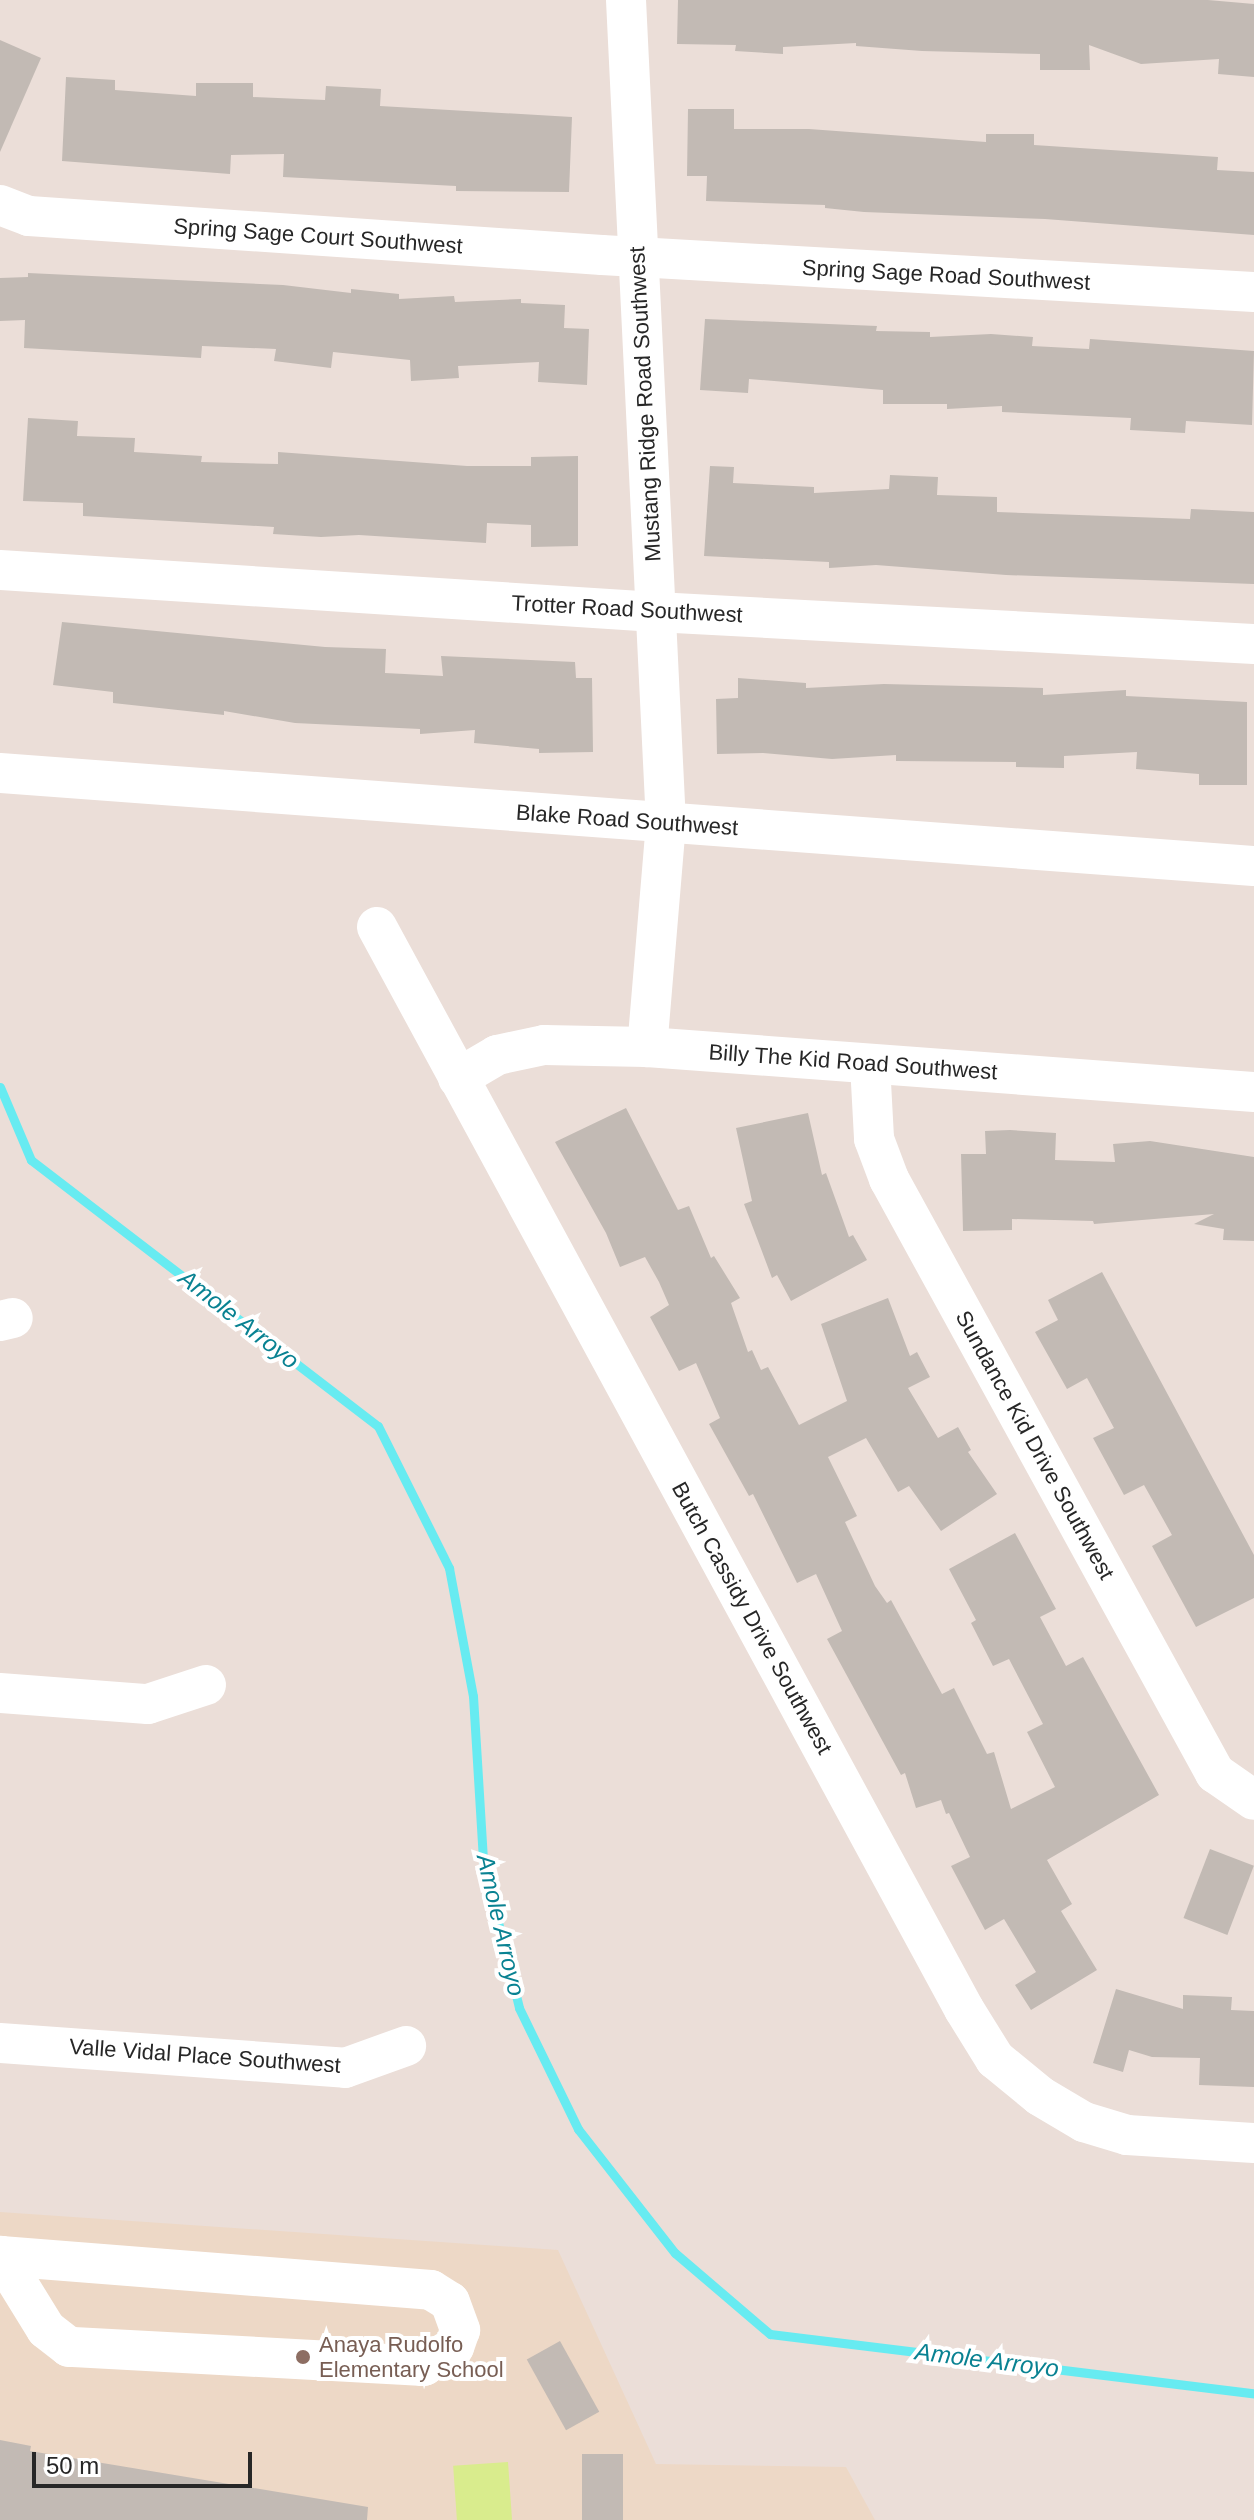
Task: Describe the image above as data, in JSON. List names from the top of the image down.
{
  "streets": {
    "street": [
      "Spring Sage Court Southwest",
      "Spring Sage Road Southwest",
      "Mustang Ridge Road Southwest",
      "Trotter Road Southwest",
      "Blake Road Southwest",
      "Billy The Kid Road Southwest",
      "Sundance Kid Drive Southwest",
      "Butch Cassidy Drive Southwest",
      "Valle Vidal Place Southwest"
    ]
  },
  "crossings": [
    ["Spring Sage Court Southwest", "Spring Sage Road Southwest"],
    ["Spring Sage Court Southwest", "Mustang Ridge Road Southwest"],
    ["Spring Sage Road Southwest", "Mustang Ridge Road Southwest"],
    ["Mustang Ridge Road Southwest", "Trotter Road Southwest"],
    ["Mustang Ridge Road Southwest", "Blake Road Southwest"],
    ["Mustang Ridge Road Southwest", "Billy The Kid Road Southwest"],
    ["Billy The Kid Road Southwest", "Sundance Kid Drive Southwest"],
    ["Billy The Kid Road Southwest", "Butch Cassidy Drive Southwest"]
  ],
  "water": ["Amole Arroyo"],
  "places": ["Anaya Rudolfo Elementary School"],
  "scale_bar": "50 m"
}
